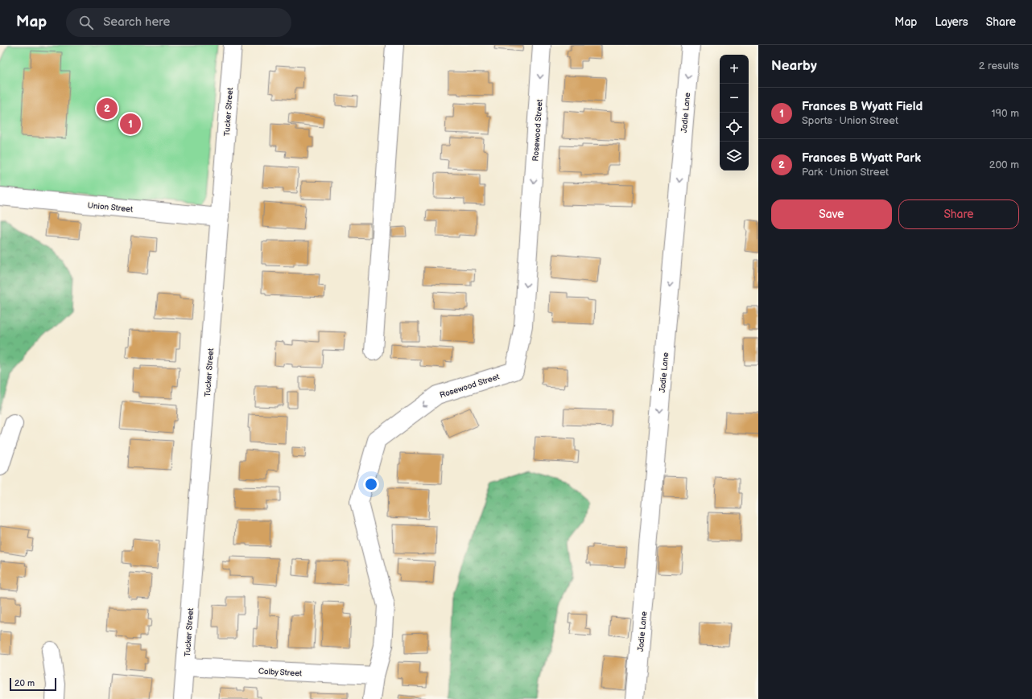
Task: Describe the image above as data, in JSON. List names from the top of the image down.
{
  "streets": {
    "street": [
      "Tucker Street",
      "Jadie Lane",
      "Rosewood Street",
      "Union Street",
      "Colby Street"
    ]
  },
  "crossings": [
    ["Tucker Street", "Union Street"],
    ["Tucker Street", "Colby Street"],
    ["Rosewood Street", "Colby Street"]
  ],
  "one_way": ["Jadie Lane"],
  "scale_bar": "20 m",
  "page": {
    "header": "Map",
    "search": "Search here",
    "nav": ["Map", "Layers", "Share"],
    "heading": ["Nearby", "2 results"],
    "map_buttons": ["+", "−"],
    "list": [
      {
        "mark": "1",
        "name": "Frances B Wyatt Field",
        "note": "Sports · Union Street",
        "value": "190 m"
      },
      {
        "mark": "2",
        "name": "Frances B Wyatt Park",
        "note": "Park · Union Street",
        "value": "200 m"
      }
    ],
    "pins": ["2", "1"],
    "buttons": ["Save", "Share"],
    "scale": "20 m"
  }
}
